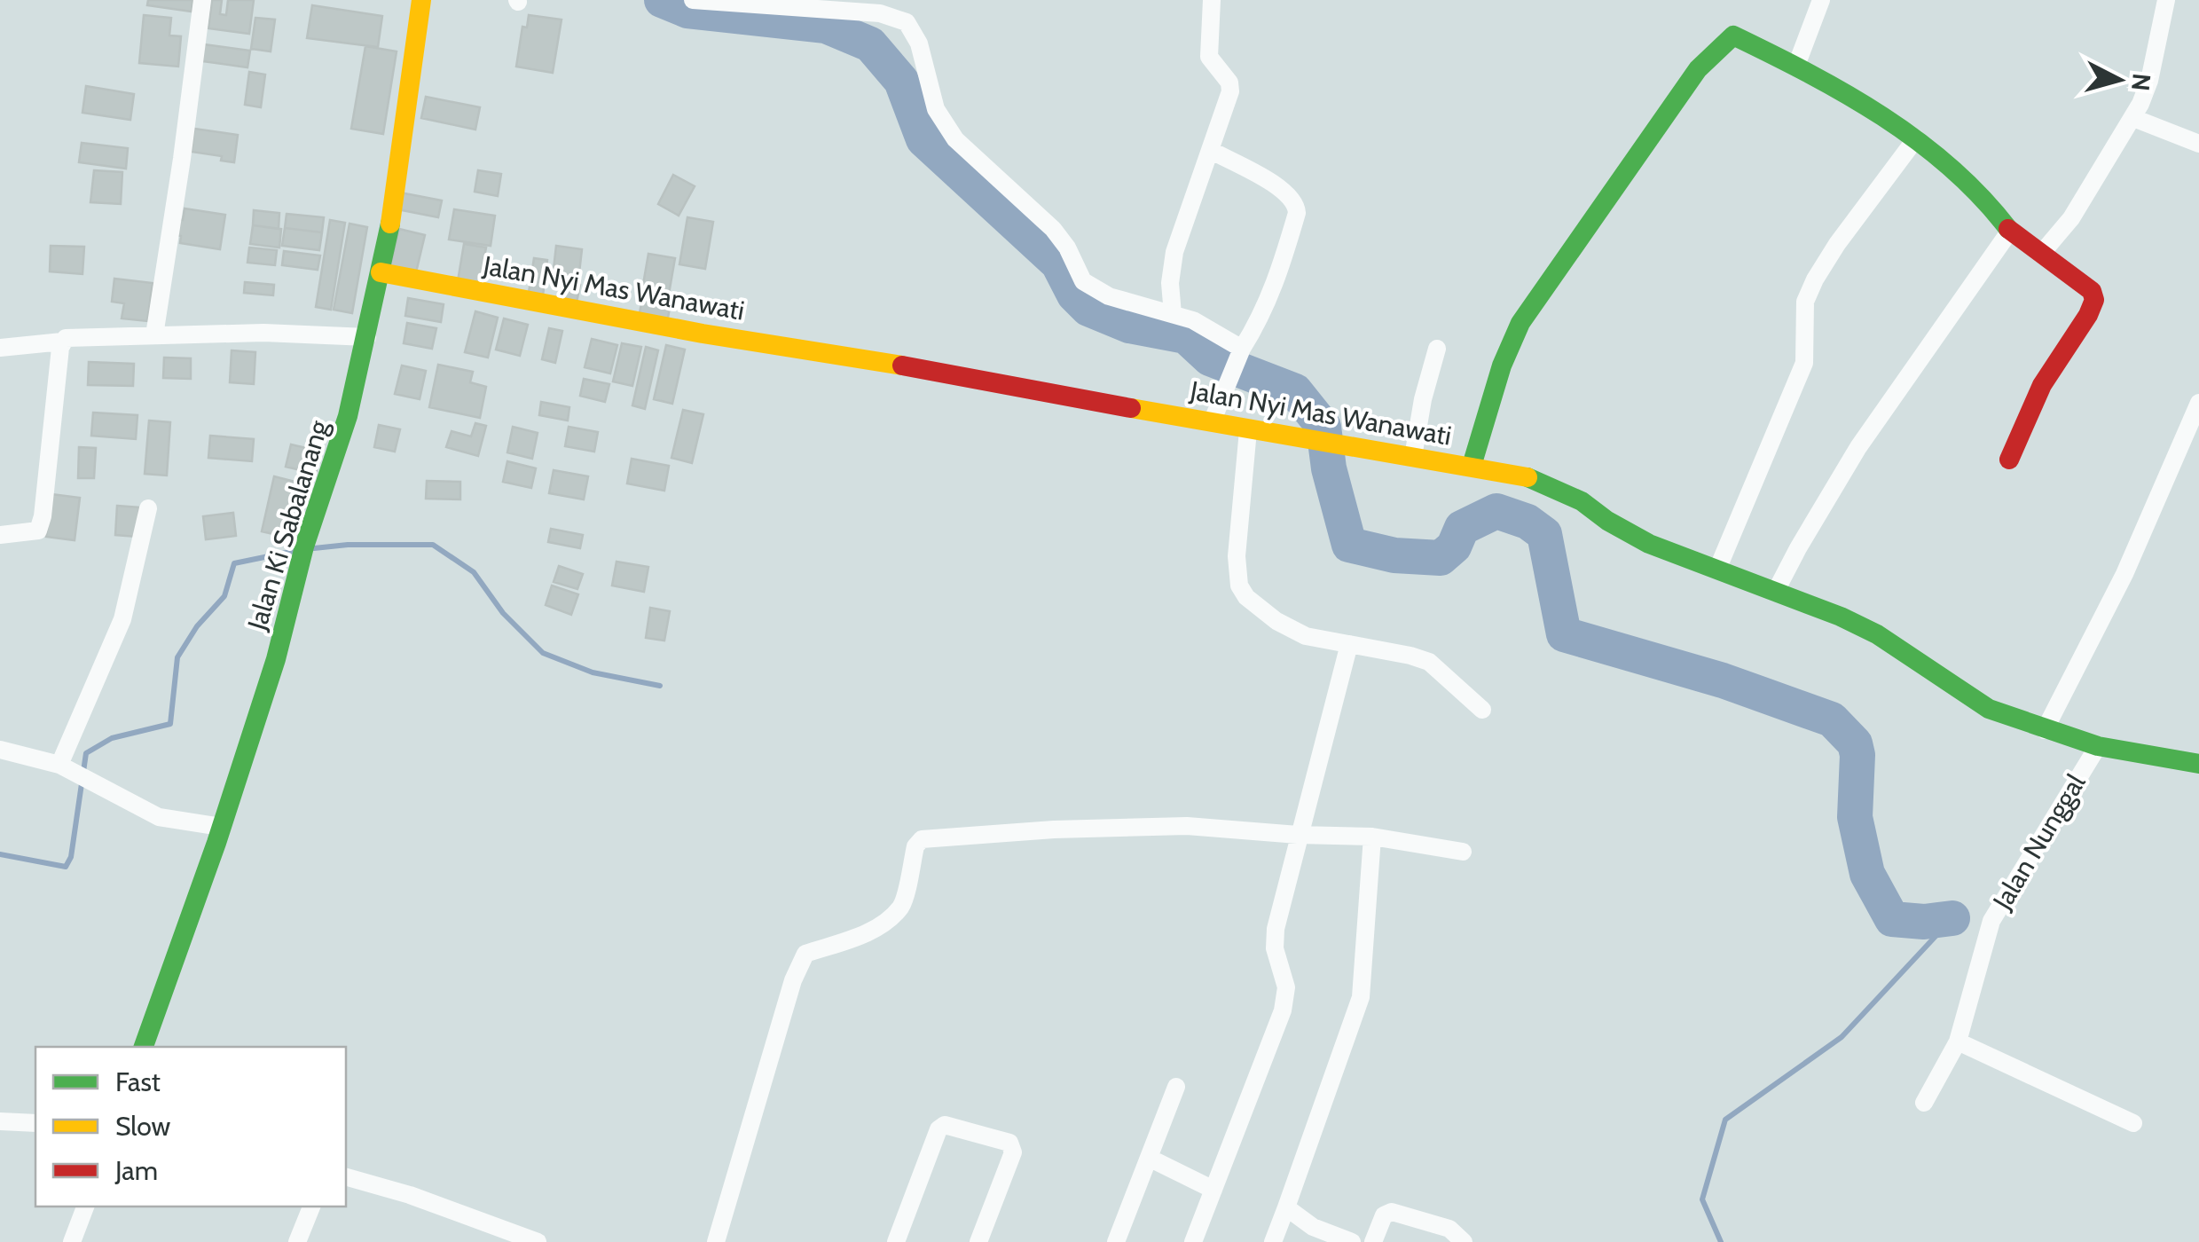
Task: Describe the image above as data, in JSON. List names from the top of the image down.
{
  "streets": {
    "street": ["Jalan Nyi Mas Wanawati", "Jalan Ki Sabalanang", "Jalan Nunggal"]
  },
  "crossings": [
    ["Jalan Nyi Mas Wanawati", "Jalan Ki Sabalanang"],
    ["Jalan Nyi Mas Wanawati", "Jalan Nunggal"]
  ],
  "legend": ["Fast", "Slow", "Jam"],
  "north": "right"
}
